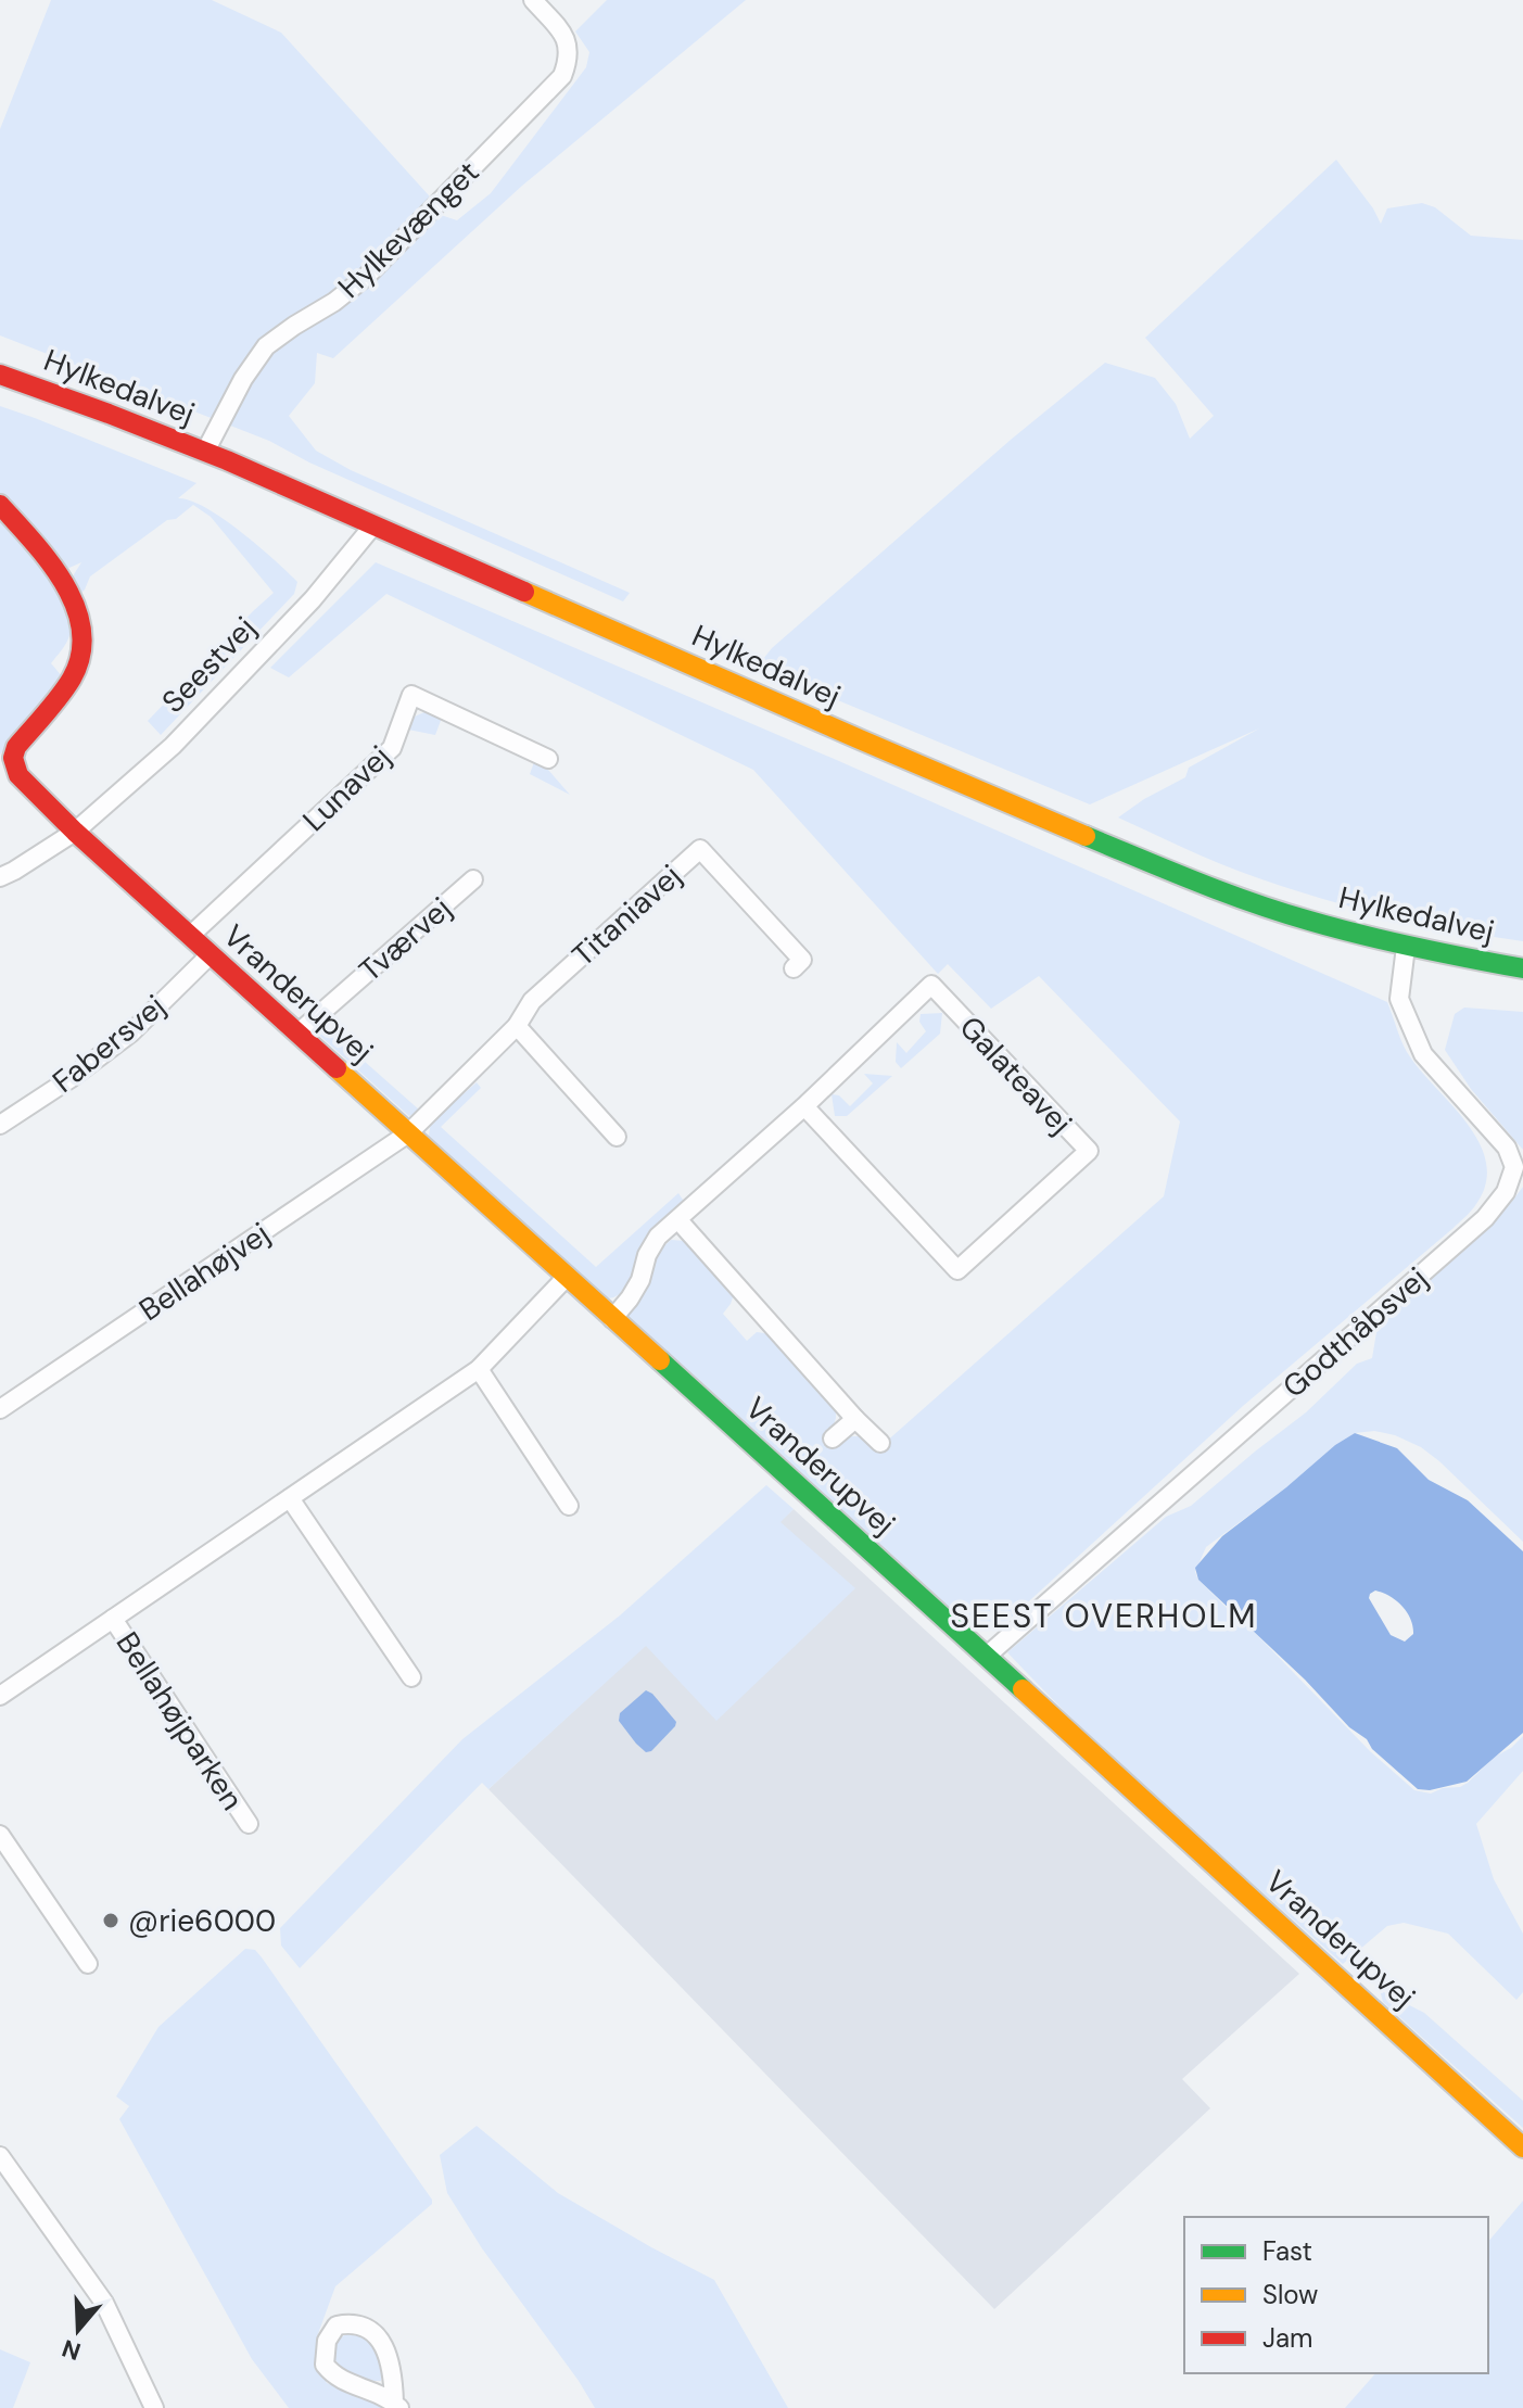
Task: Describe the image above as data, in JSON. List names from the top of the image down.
{
  "streets": {
    "street": [
      "Hylkevænget",
      "Hylkedalvej",
      "Seestvej",
      "Lunavej",
      "Titaniavej",
      "Tværvej",
      "Vranderupvej",
      "Fabersvej",
      "Galateavej",
      "Bellahøjvej",
      "Godthåbsvej",
      "Bellahøjparken"
    ]
  },
  "crossings": [
    ["Hylkevænget", "Hylkedalvej"],
    ["Hylkedalvej", "Seestvej"],
    ["Hylkedalvej", "Godthåbsvej"],
    ["Seestvej", "Vranderupvej"],
    ["Lunavej", "Vranderupvej"],
    ["Titaniavej", "Vranderupvej"],
    ["Titaniavej", "Bellahøjvej"],
    ["Tværvej", "Vranderupvej"],
    ["Vranderupvej", "Fabersvej"],
    ["Vranderupvej", "Galateavej"],
    ["Vranderupvej", "Bellahøjvej"],
    ["Vranderupvej", "Godthåbsvej"],
    ["Vranderupvej", "Bellahøjparken"]
  ],
  "districts": ["SEEST OVERHOLM"],
  "places": ["@rie6000"],
  "legend": ["Fast", "Slow", "Jam"],
  "north": "bottom"
}
